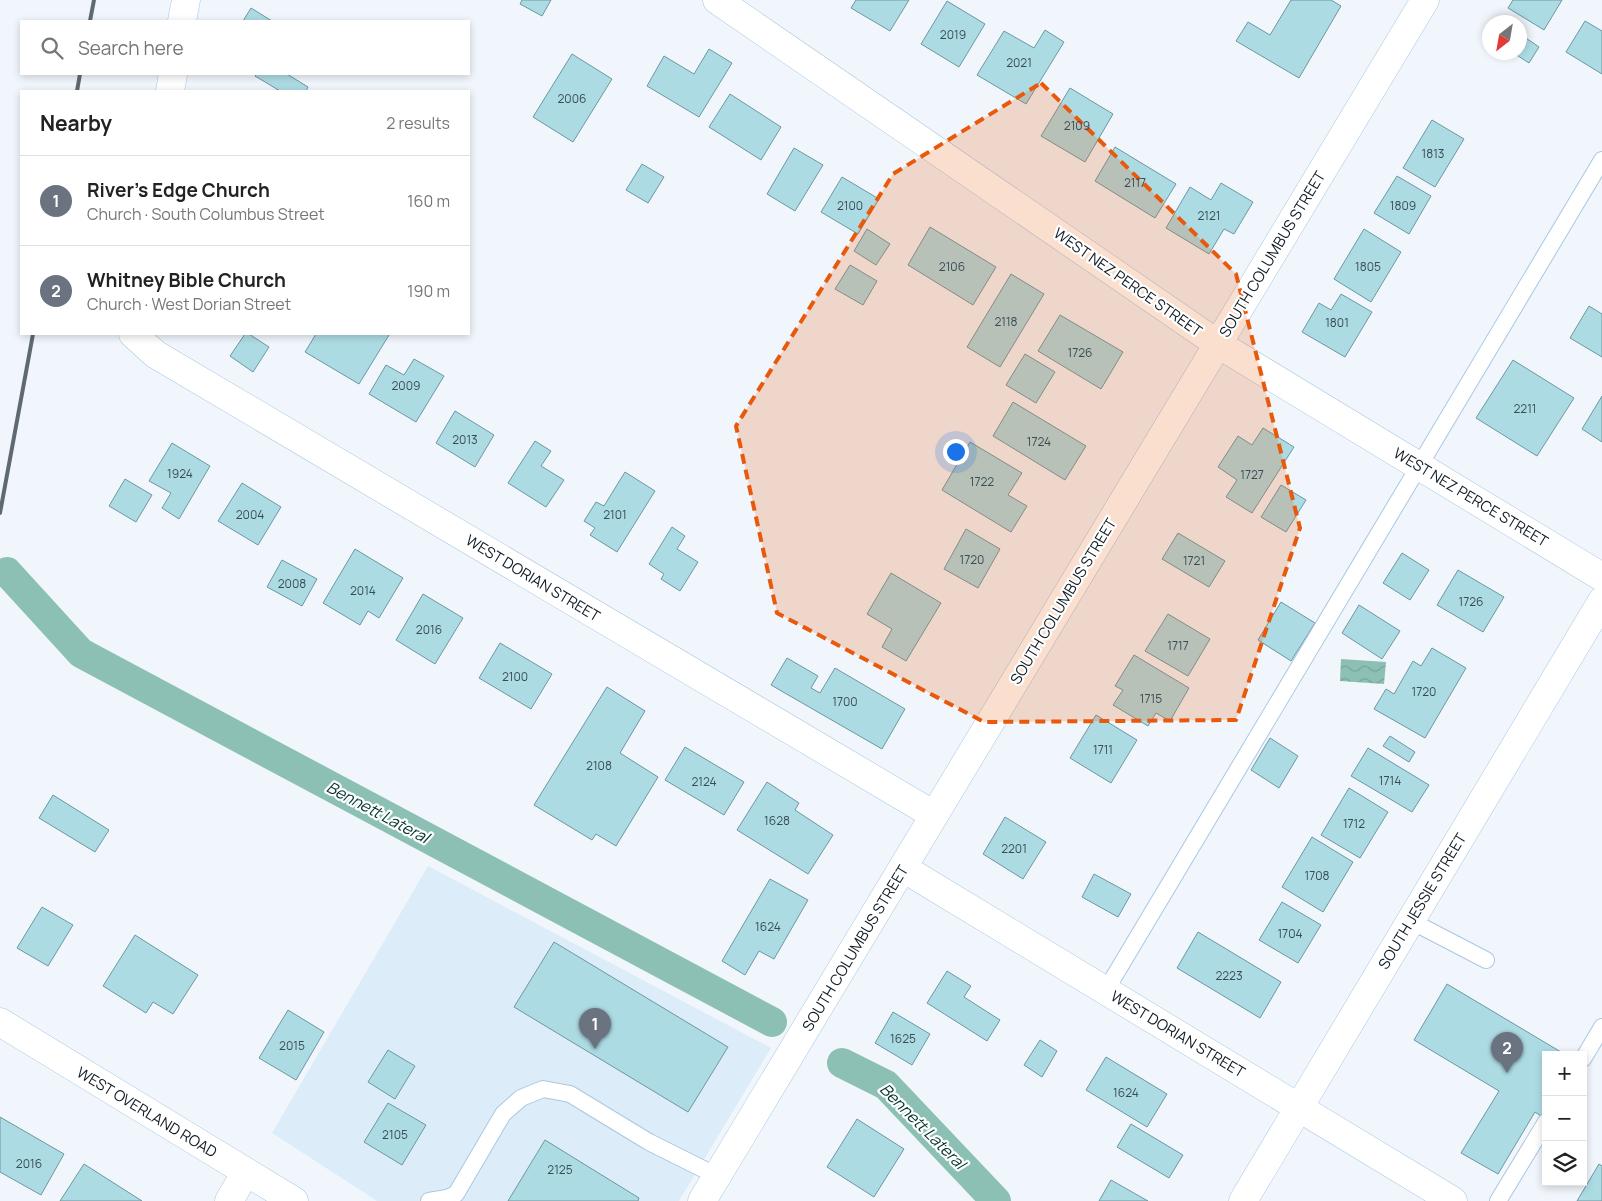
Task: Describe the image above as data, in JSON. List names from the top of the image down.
{
  "streets": {
    "street": [
      "SOUTH COLUMBUS STREET",
      "WEST NEZ PERCE STREET",
      "WEST DORIAN STREET",
      "SOUTH JESSIE STREET",
      "WEST OVERLAND ROAD"
    ]
  },
  "crossings": [
    ["SOUTH COLUMBUS STREET", "WEST NEZ PERCE STREET"],
    ["SOUTH COLUMBUS STREET", "WEST DORIAN STREET"],
    ["WEST DORIAN STREET", "SOUTH JESSIE STREET"]
  ],
  "water": ["Bennett Lateral"],
  "house_numbers": [
    "2019",
    "2021",
    "2006",
    "2109",
    "1813",
    "2117",
    "2100",
    "1809",
    "2121",
    "2106",
    "1805",
    "2118",
    "1801",
    "1726",
    "2009",
    "2211",
    "2013",
    "1724",
    "1924",
    "1727",
    "1722",
    "2004",
    "2101",
    "1720",
    "1721",
    "2008",
    "2014",
    "1726",
    "2016",
    "1717",
    "2100",
    "1720",
    "1715",
    "1700",
    "1711",
    "2108",
    "1714",
    "2124",
    "1628",
    "1712",
    "2201",
    "1708",
    "1624",
    "1704",
    "2223",
    "1625",
    "2015",
    "1624",
    "2105",
    "2016",
    "2125"
  ],
  "north": "bottom left",
  "page": {
    "search": "Search here",
    "heading": ["Nearby", "2 results"],
    "list": [
      {
        "mark": "1",
        "name": "River's Edge Church",
        "note": "Church · South Columbus Street",
        "value": "160 m"
      },
      {
        "mark": "2",
        "name": "Whitney Bible Church",
        "note": "Church · West Dorian Street",
        "value": "190 m"
      }
    ],
    "pins": ["1", "2"],
    "map_buttons": ["+", "−"]
  }
}
